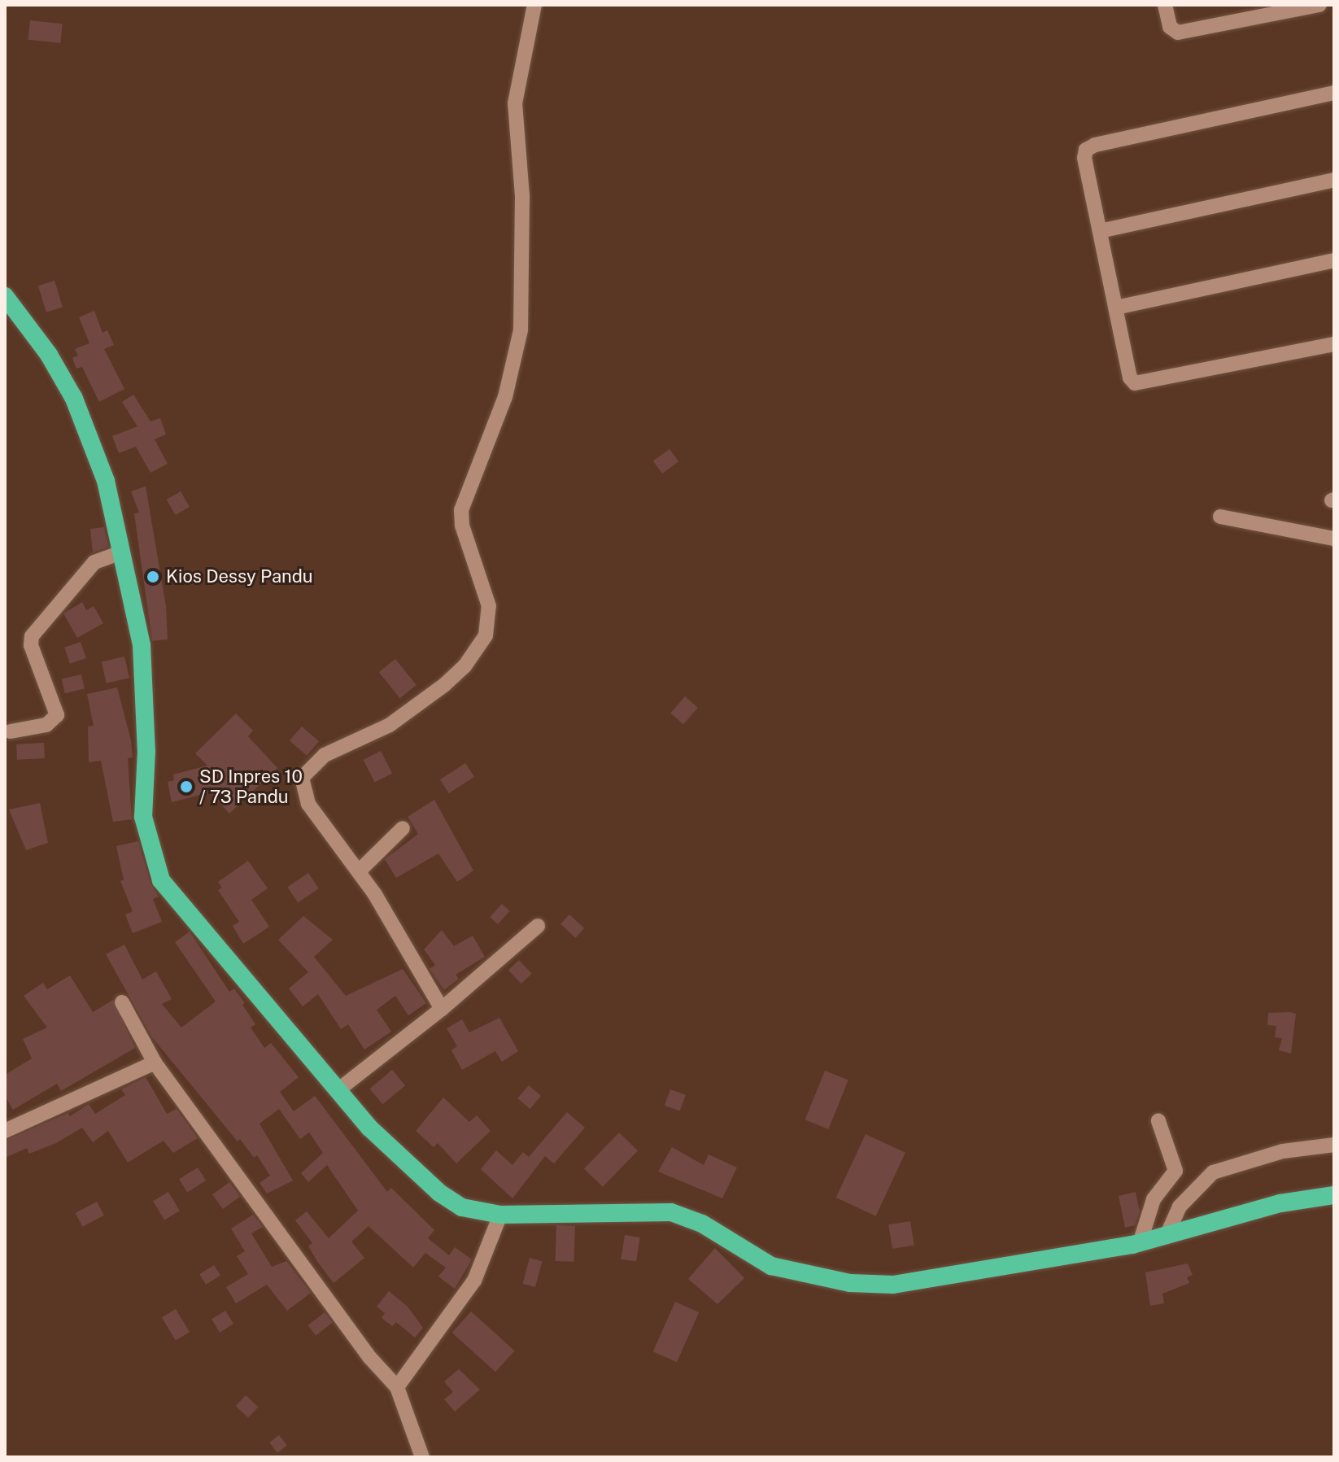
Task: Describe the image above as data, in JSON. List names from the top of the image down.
{
  "places": ["Kios Dessy Pandu", "SD Inpres 10 / 73 Pandu"]
}
